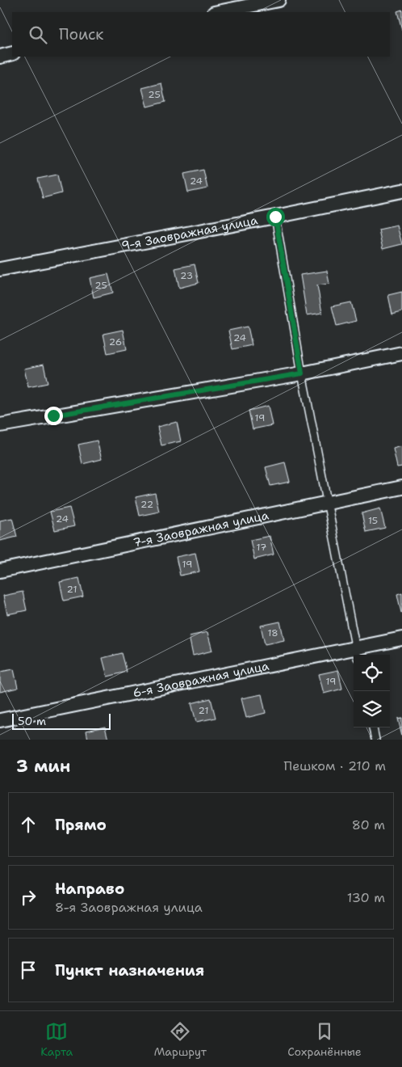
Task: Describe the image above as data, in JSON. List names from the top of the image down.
{
  "streets": {
    "street": ["9-я Заовражная улица", "7-я Заовражная улица", "6-я Заовражная улица"]
  },
  "house_numbers": [
    "25",
    "24",
    "23",
    "25",
    "24",
    "26",
    "19",
    "22",
    "24",
    "15",
    "17",
    "19",
    "21",
    "18",
    "19",
    "21"
  ],
  "scale_bar": "50 m",
  "page": {
    "search": "Поиск",
    "scale": "50 m",
    "heading": ["3 мин", "Пешком · 210 m"],
    "list": [
      ["Прямо", "80 m"],
      ["Направо", "8-я Заовражная улица", "130 m"],
      "Пункт назначения"
    ],
    "nav": ["Карта", "Маршрут", "Сохранённые"]
  }
}
